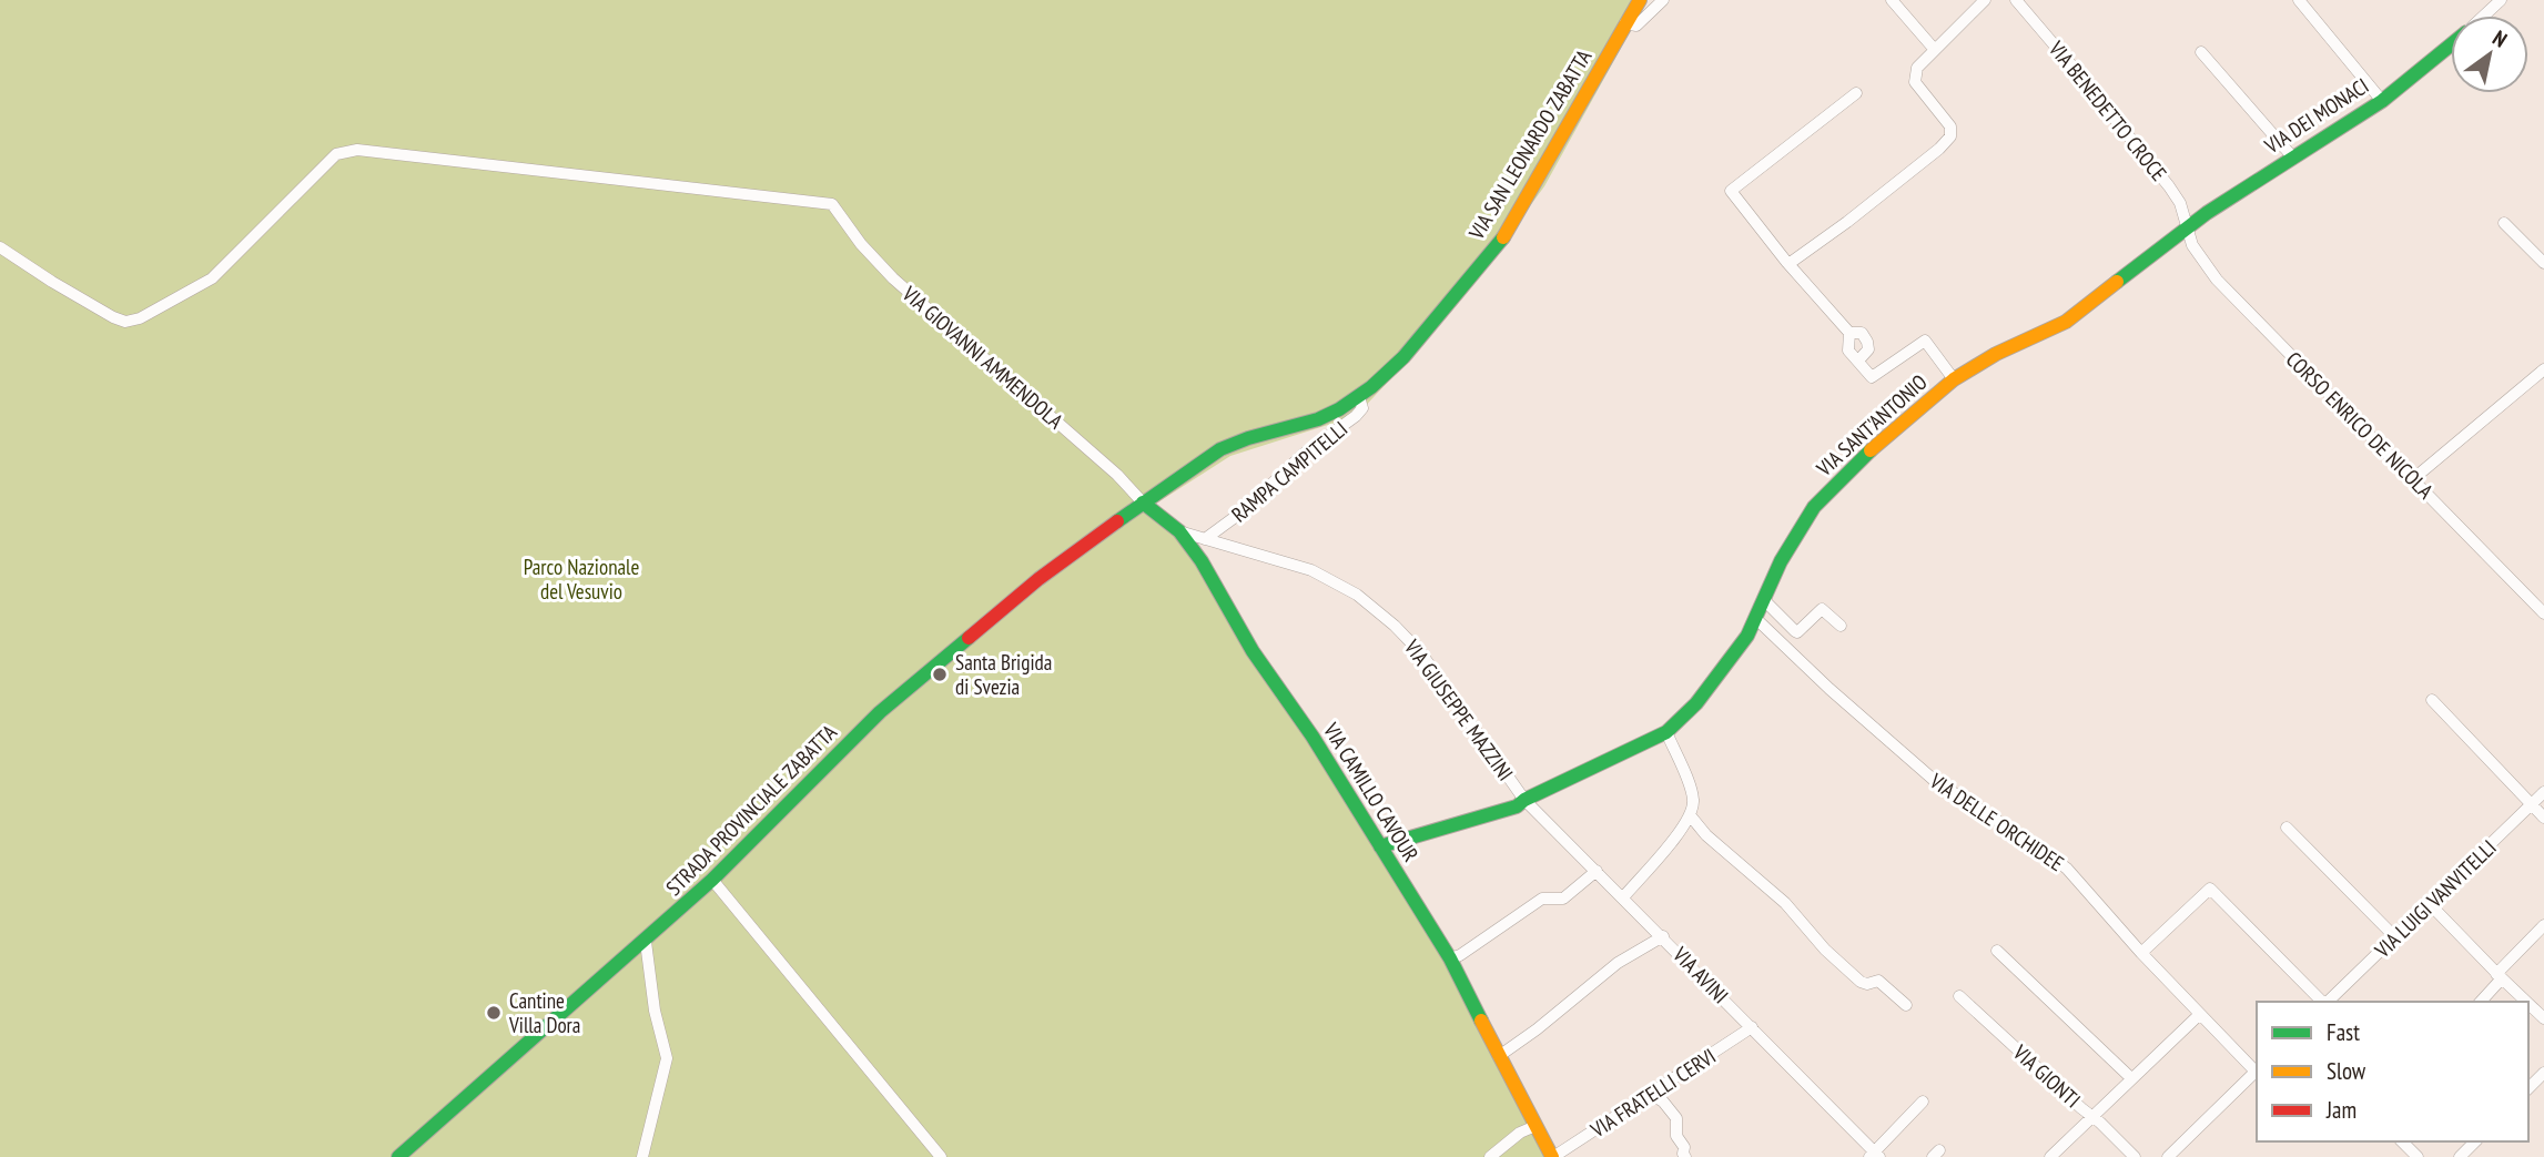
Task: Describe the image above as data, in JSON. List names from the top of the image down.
{
  "streets": {
    "street": [
      "VIA BENEDETTO CROCE",
      "VIA DEI MONACI",
      "VIA SAN LEONARDO ZABATTA",
      "VIA GIOVANNI AMMENDOLA",
      "VIA SANT'ANTONIO",
      "CORSO ENRICO DE NICOLA",
      "RAMPA CAMPITELLI",
      "VIA GIUSEPPE MAZZINI",
      "VIA CAMILLO CAVOUR",
      "STRADA PROVINCIALE ZABATTA",
      "VIA DELLE ORCHIDEE",
      "VIA LUIGI VANVITELLI",
      "VIA AVINI",
      "VIA GIONTI",
      "VIA FRATELLI CERVI"
    ]
  },
  "crossings": [
    ["VIA BENEDETTO CROCE", "VIA DEI MONACI"],
    ["VIA BENEDETTO CROCE", "VIA SANT'ANTONIO"],
    ["VIA BENEDETTO CROCE", "CORSO ENRICO DE NICOLA"],
    ["VIA DEI MONACI", "VIA SANT'ANTONIO"],
    ["VIA DEI MONACI", "CORSO ENRICO DE NICOLA"],
    ["VIA SAN LEONARDO ZABATTA", "VIA GIOVANNI AMMENDOLA"],
    ["VIA SAN LEONARDO ZABATTA", "RAMPA CAMPITELLI"],
    ["VIA SAN LEONARDO ZABATTA", "VIA CAMILLO CAVOUR"],
    ["VIA SAN LEONARDO ZABATTA", "STRADA PROVINCIALE ZABATTA"],
    ["VIA GIOVANNI AMMENDOLA", "VIA CAMILLO CAVOUR"],
    ["VIA GIOVANNI AMMENDOLA", "STRADA PROVINCIALE ZABATTA"],
    ["VIA SANT'ANTONIO", "CORSO ENRICO DE NICOLA"],
    ["VIA SANT'ANTONIO", "VIA GIUSEPPE MAZZINI"],
    ["VIA SANT'ANTONIO", "VIA CAMILLO CAVOUR"],
    ["VIA SANT'ANTONIO", "VIA DELLE ORCHIDEE"],
    ["VIA SANT'ANTONIO", "VIA AVINI"],
    ["RAMPA CAMPITELLI", "VIA GIUSEPPE MAZZINI"],
    ["VIA GIUSEPPE MAZZINI", "VIA CAMILLO CAVOUR"],
    ["VIA GIUSEPPE MAZZINI", "VIA AVINI"],
    ["VIA CAMILLO CAVOUR", "STRADA PROVINCIALE ZABATTA"],
    ["VIA CAMILLO CAVOUR", "VIA FRATELLI CERVI"],
    ["VIA AVINI", "VIA FRATELLI CERVI"]
  ],
  "parks": ["Parco Nazionale del Vesuvio"],
  "places": ["Santa Brigida di Svezia", "Cantine Villa Dora"],
  "legend": ["Fast", "Slow", "Jam"],
  "north": "top right"
}
